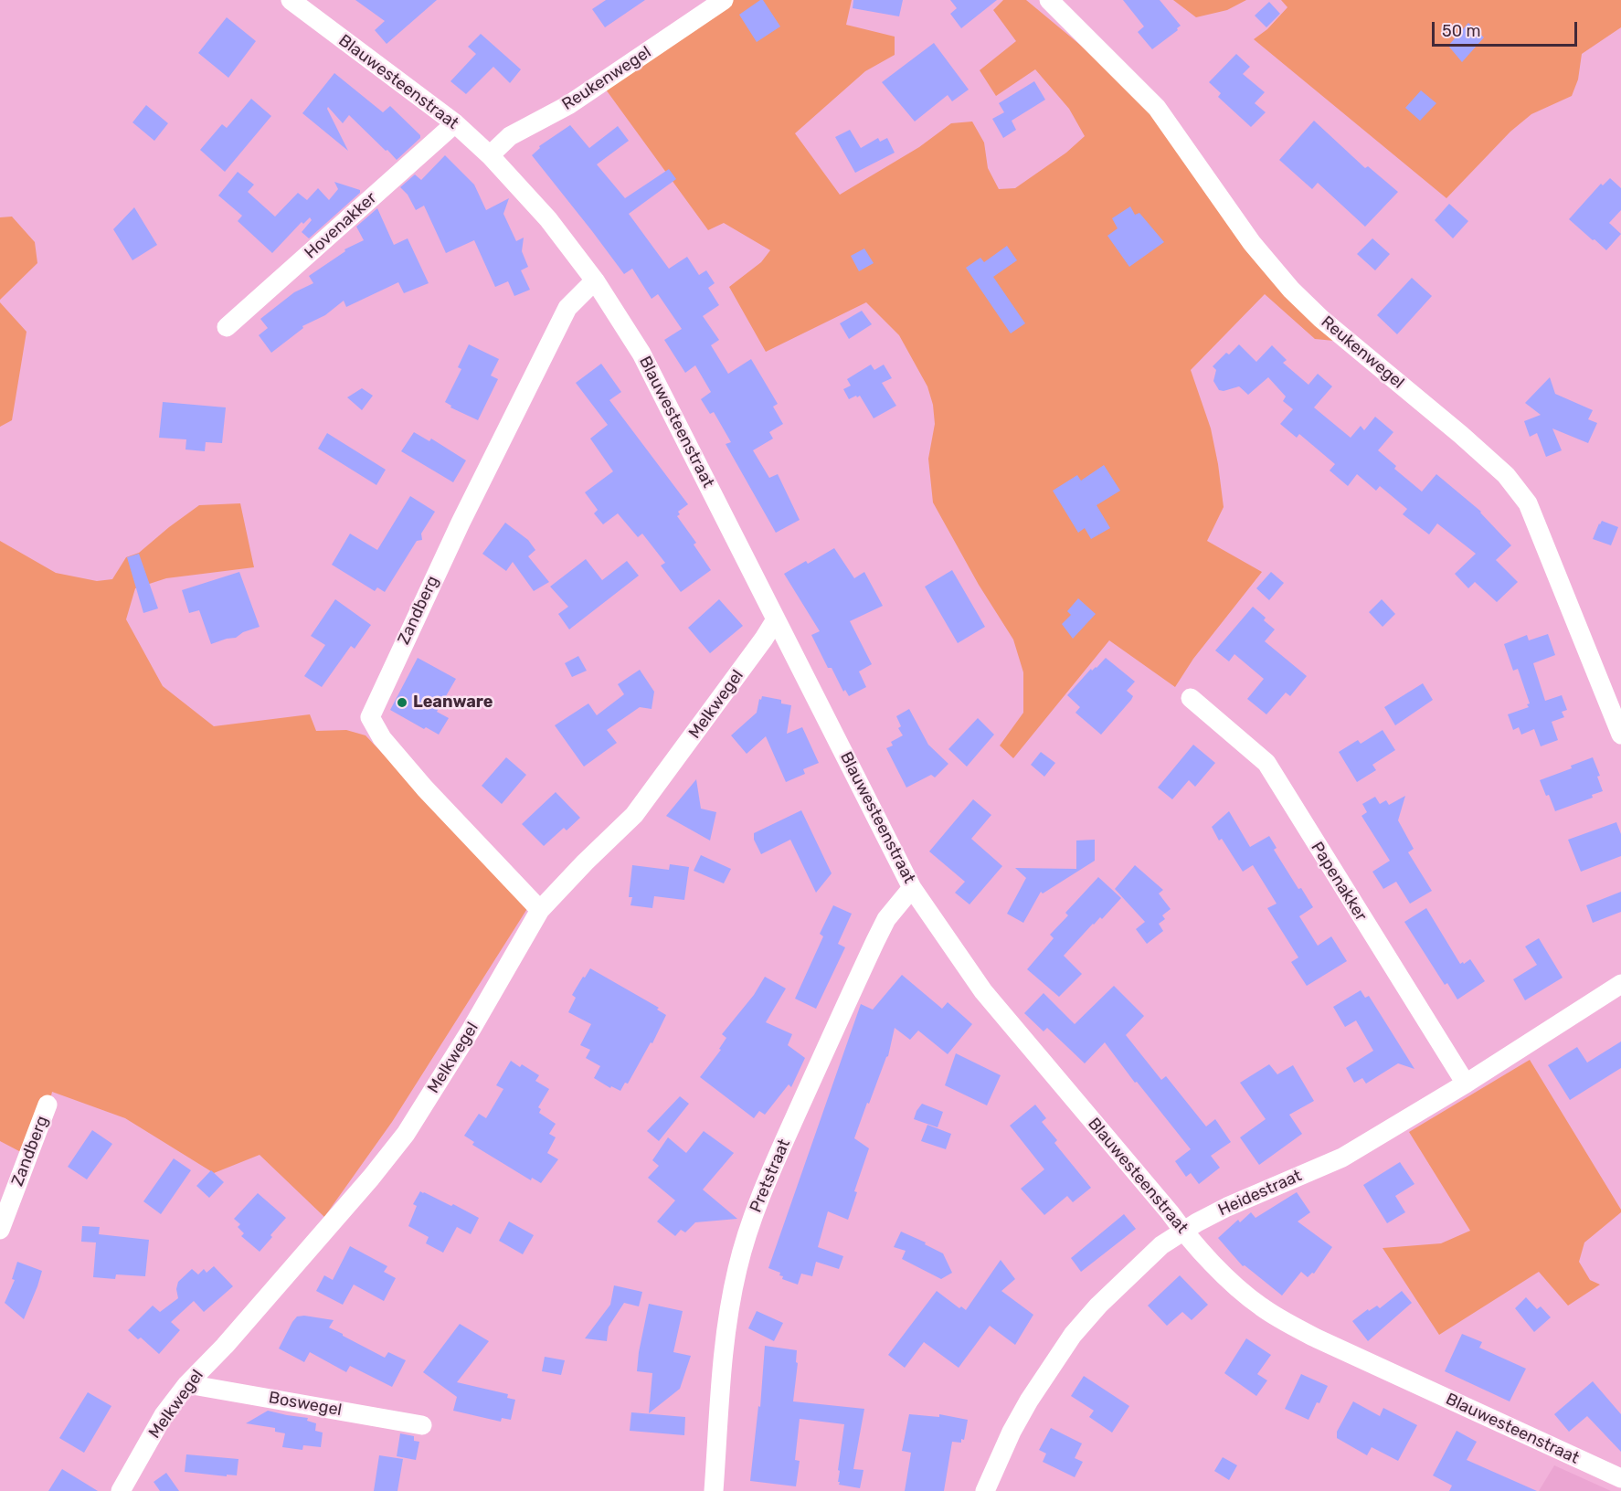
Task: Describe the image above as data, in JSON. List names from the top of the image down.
{
  "streets": {
    "street": [
      "Reukenwegel",
      "Blauwesteenstraat",
      "Hovenakker",
      "Zandberg",
      "Melkwegel",
      "Papenakker",
      "Pretstraat",
      "Heidestraat",
      "Boswegel"
    ]
  },
  "crossings": [
    ["Reukenwegel", "Blauwesteenstraat"],
    ["Blauwesteenstraat", "Hovenakker"],
    ["Blauwesteenstraat", "Zandberg"],
    ["Blauwesteenstraat", "Melkwegel"],
    ["Blauwesteenstraat", "Pretstraat"],
    ["Blauwesteenstraat", "Heidestraat"],
    ["Zandberg", "Melkwegel"],
    ["Melkwegel", "Boswegel"],
    ["Papenakker", "Heidestraat"]
  ],
  "places": ["Leanware"],
  "scale_bar": "50 m"
}
